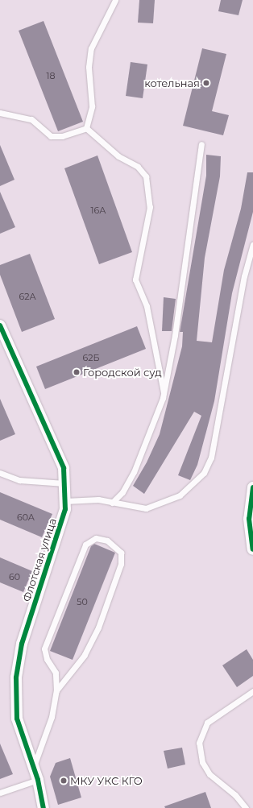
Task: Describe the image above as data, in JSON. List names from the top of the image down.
{
  "streets": {
    "street": ["Флотская улица"]
  },
  "places": ["котельная", "Городской суд", "МКУ УКС КГО"],
  "house_numbers": [
    "18",
    "16А",
    "62А",
    "62Б",
    "60А",
    "60",
    "50"
  ]
}
